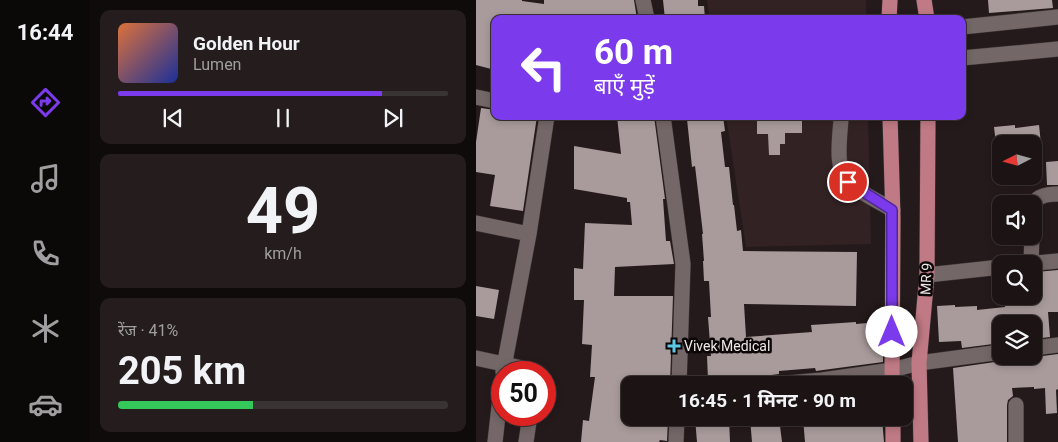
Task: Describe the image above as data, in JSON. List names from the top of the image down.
{
  "streets": {
    "main road": ["MR 9"]
  },
  "places": {
    "health": ["Vivek Medical"]
  },
  "north": "left",
  "page": {
    "tabs": "16:44",
    "turn": ["60 m", "बाएँ मुड़ें"],
    "song": ["Golden Hour", "Lumen"],
    "tile": [
      ["49", "km/h"],
      ["रेंज · 41%", "205 km"]
    ],
    "limit": "50",
    "trip": "16:45 · 1 मिनट · 90 m"
  }
}
